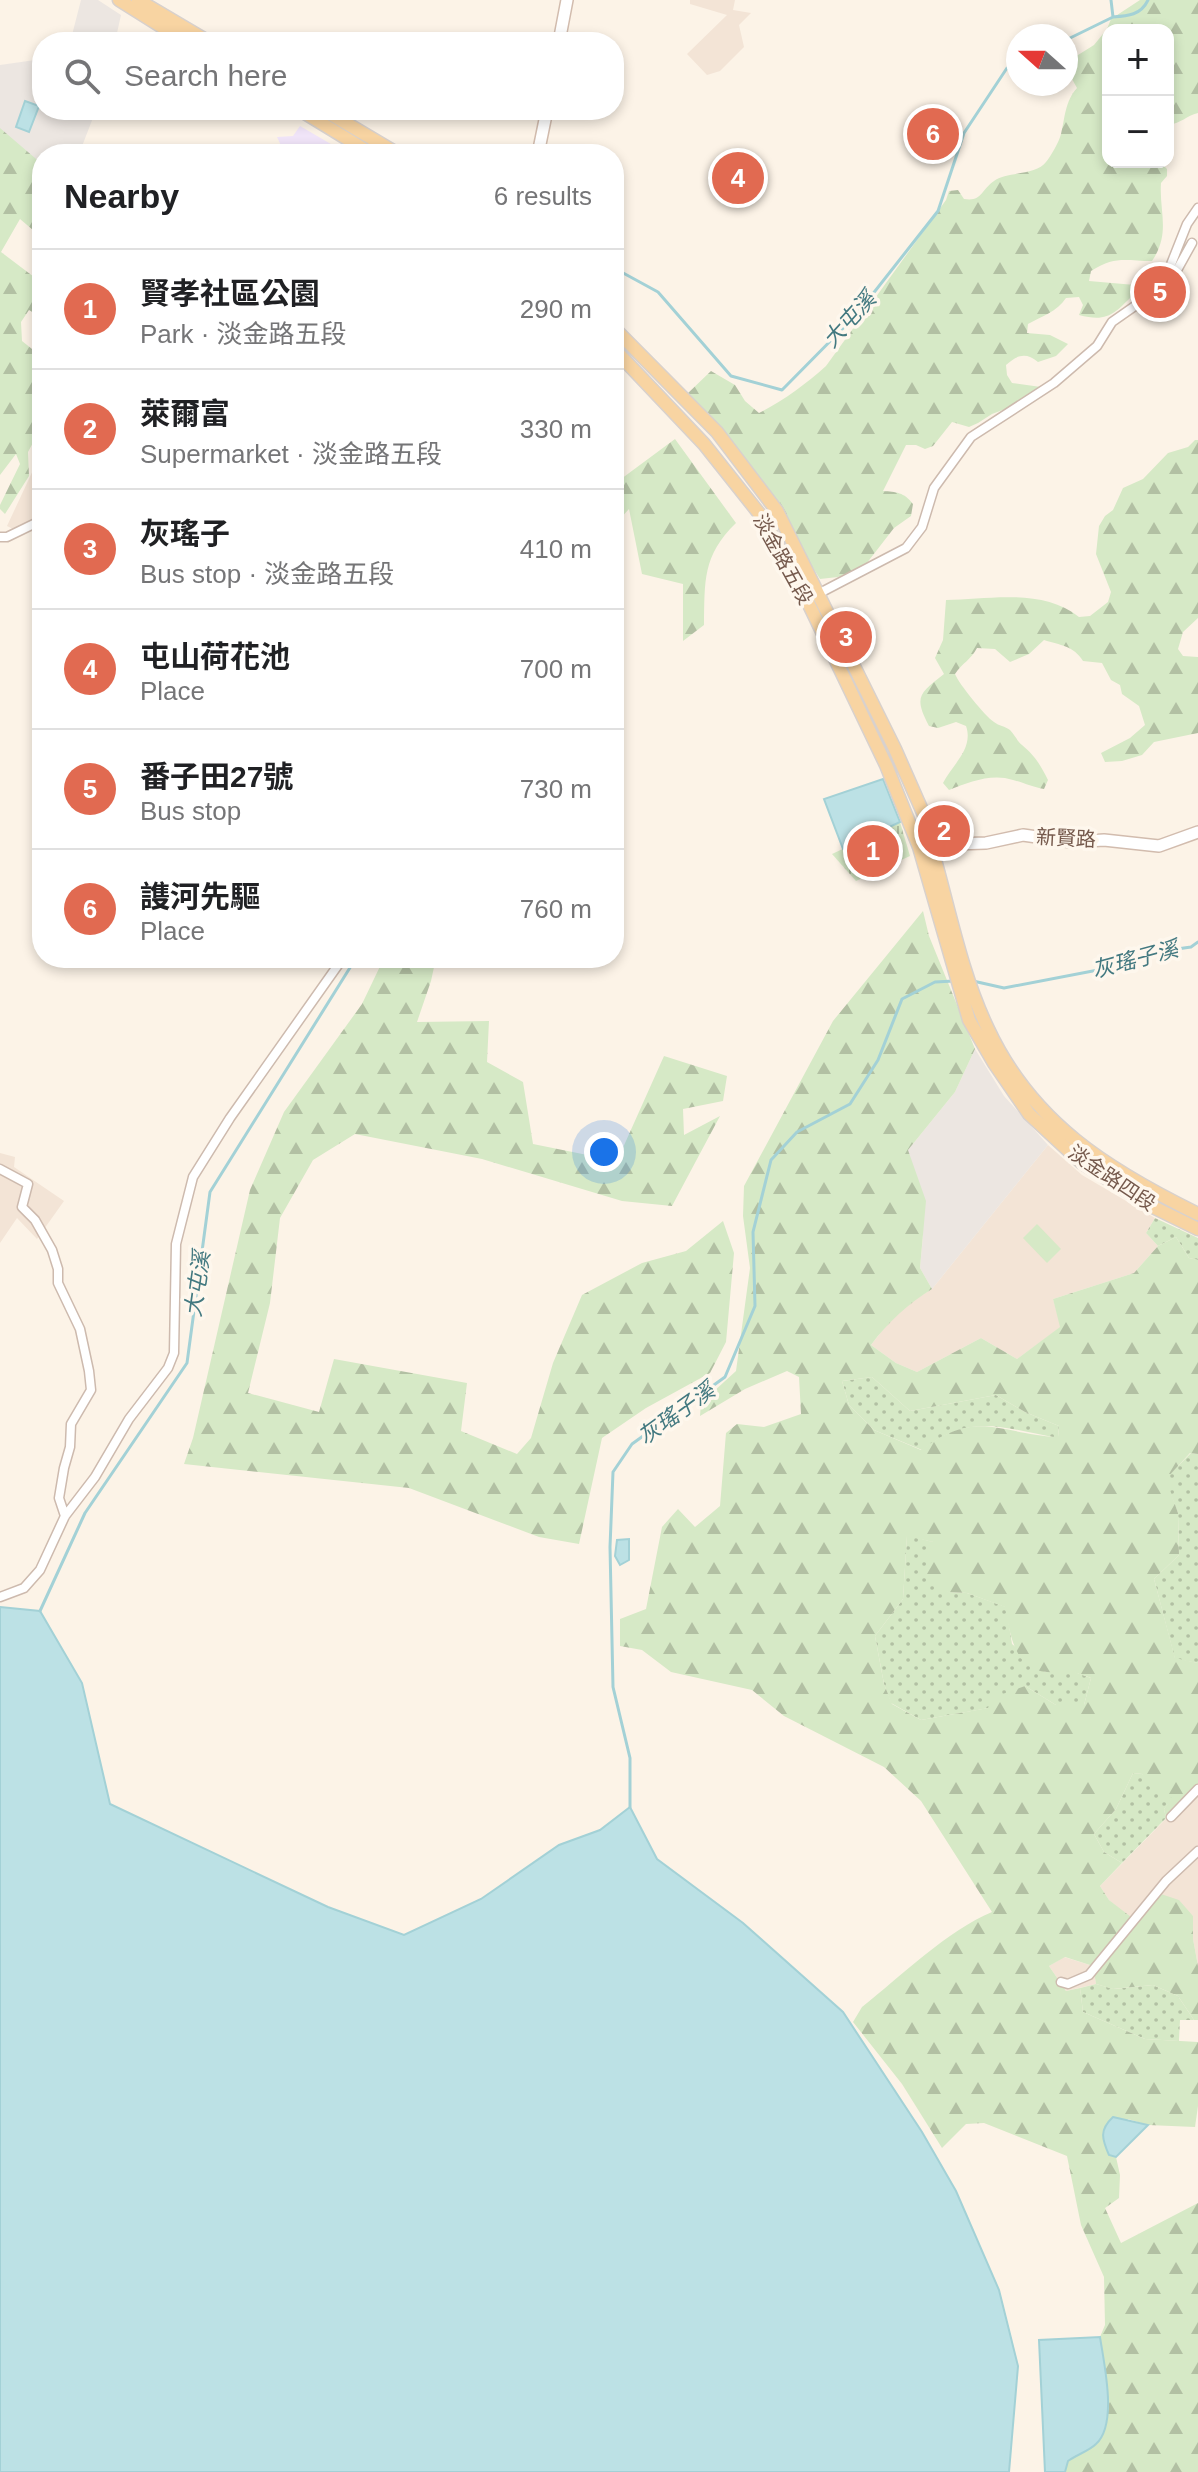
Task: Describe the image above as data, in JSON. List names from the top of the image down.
{
  "streets": {
    "main road": ["淡金路五段", "淡金路四段"],
    "street": ["新賢路"]
  },
  "crossings": [
    ["淡金路五段", "新賢路"]
  ],
  "water": ["大屯溪", "灰瑤子溪"],
  "north": "left",
  "page": {
    "map_buttons": ["+", "−"],
    "search": "Search here",
    "pins": [
      "6",
      "4",
      "5",
      "3",
      "2",
      "1"
    ],
    "heading": ["Nearby", "6 results"],
    "list": [
      {
        "mark": "1",
        "name": "賢孝社區公園",
        "note": "Park · 淡金路五段",
        "value": "290 m"
      },
      {
        "mark": "2",
        "name": "萊爾富",
        "note": "Supermarket · 淡金路五段",
        "value": "330 m"
      },
      {
        "mark": "3",
        "name": "灰瑤子",
        "note": "Bus stop · 淡金路五段",
        "value": "410 m"
      },
      {
        "mark": "4",
        "name": "屯山荷花池",
        "note": "Place",
        "value": "700 m"
      },
      {
        "mark": "5",
        "name": "番子田27號",
        "note": "Bus stop",
        "value": "730 m"
      },
      {
        "mark": "6",
        "name": "謢河先驅",
        "note": "Place",
        "value": "760 m"
      }
    ]
  }
}
